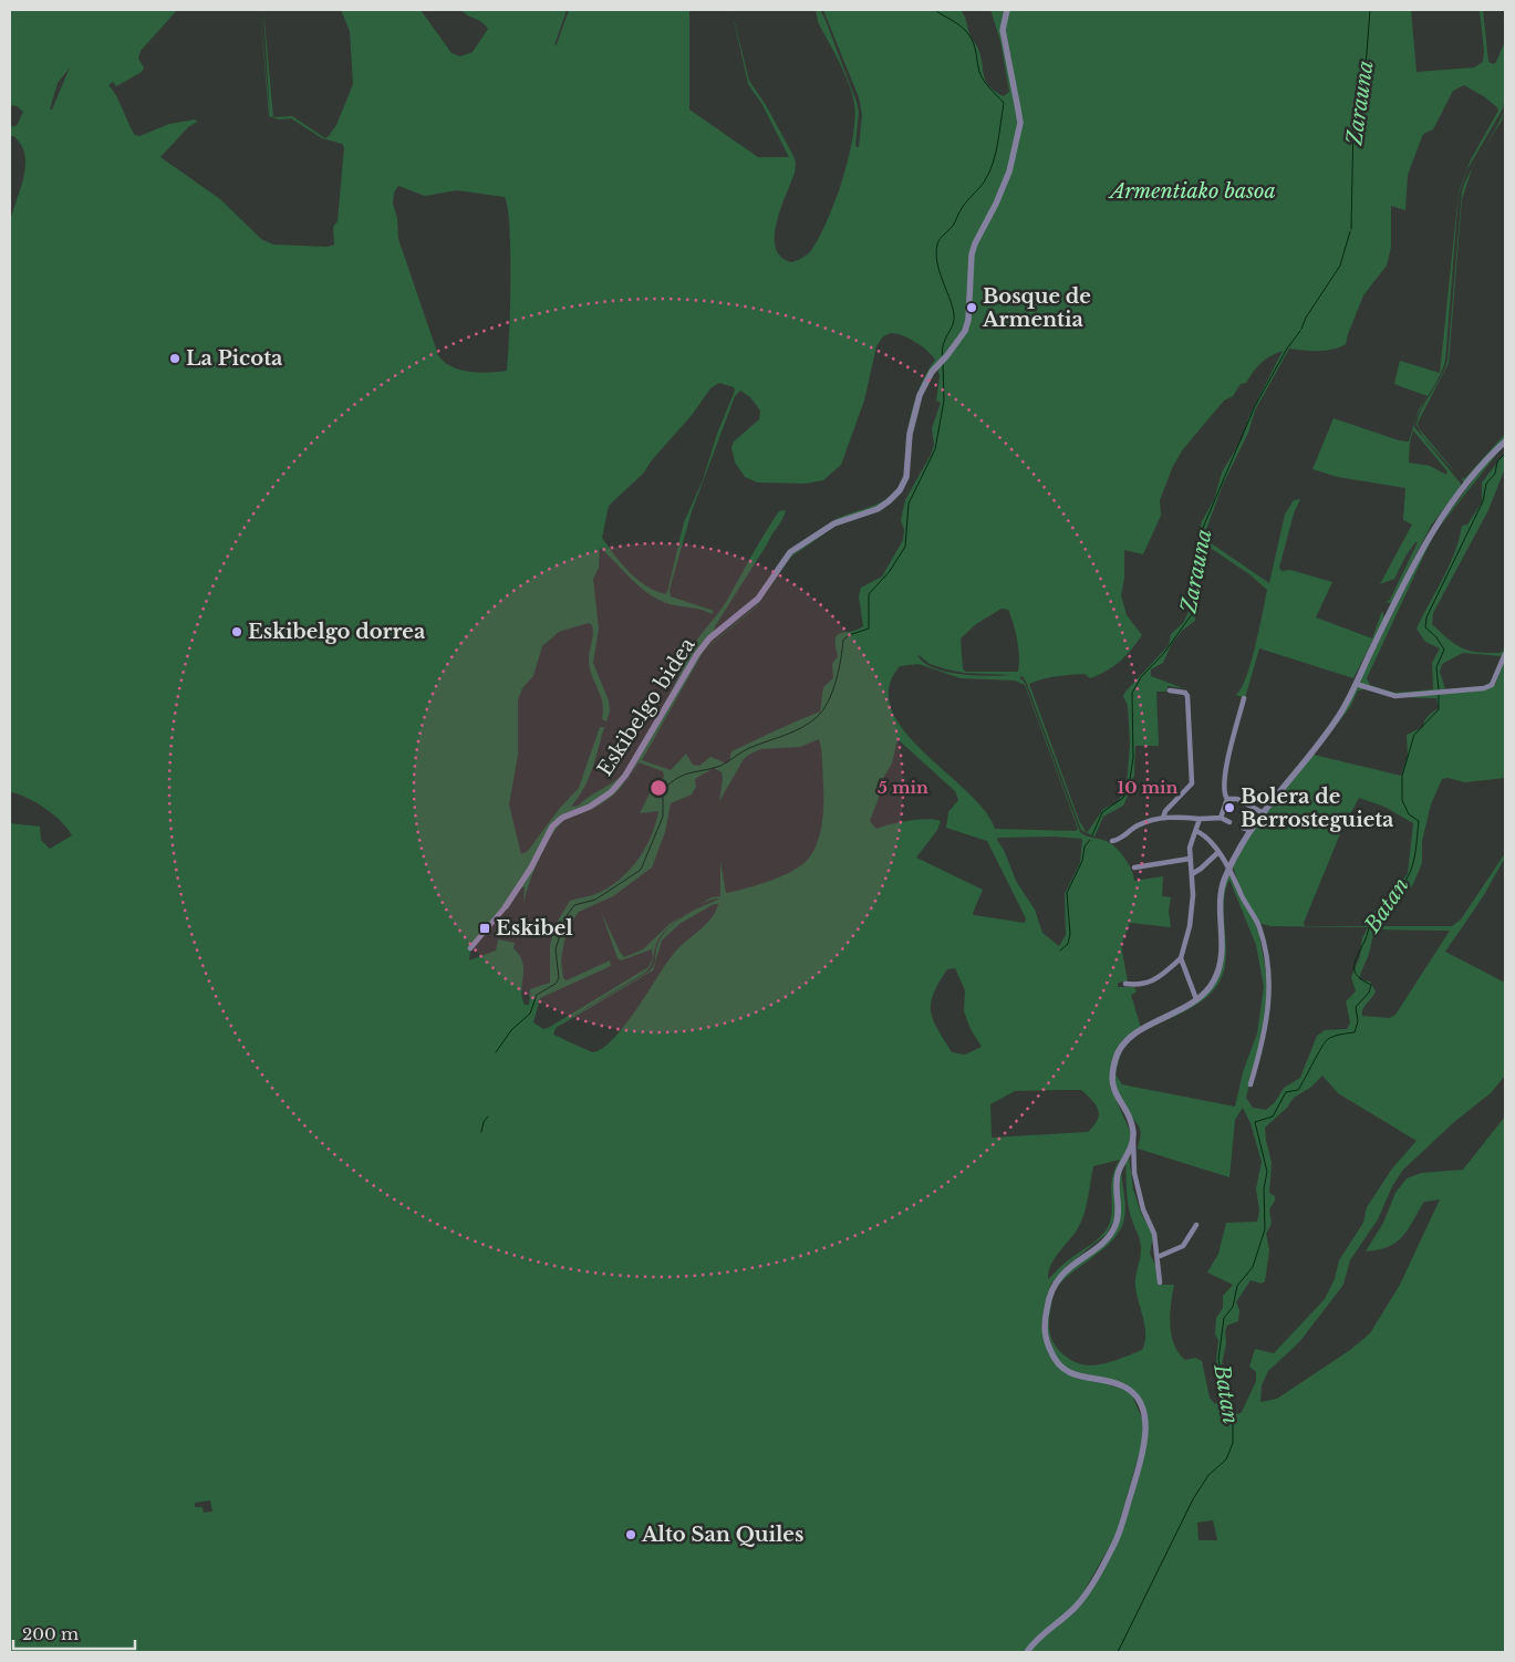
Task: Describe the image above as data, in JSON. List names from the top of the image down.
{
  "streets": {
    "street": ["Eskibelgo bidea"]
  },
  "water": ["Zarauna", "Batan"],
  "parks": ["Armentiako basoa"],
  "places": {
    "other": [
      "Bosque de Armentia",
      "La Picota",
      "Eskibelgo dorrea",
      "Bolera de Berrosteguieta",
      "Alto San Quiles"
    ],
    "transit": ["Eskibel"]
  },
  "scale_bar": "200 m",
  "rings": ["5 min", "10 min"]
}
